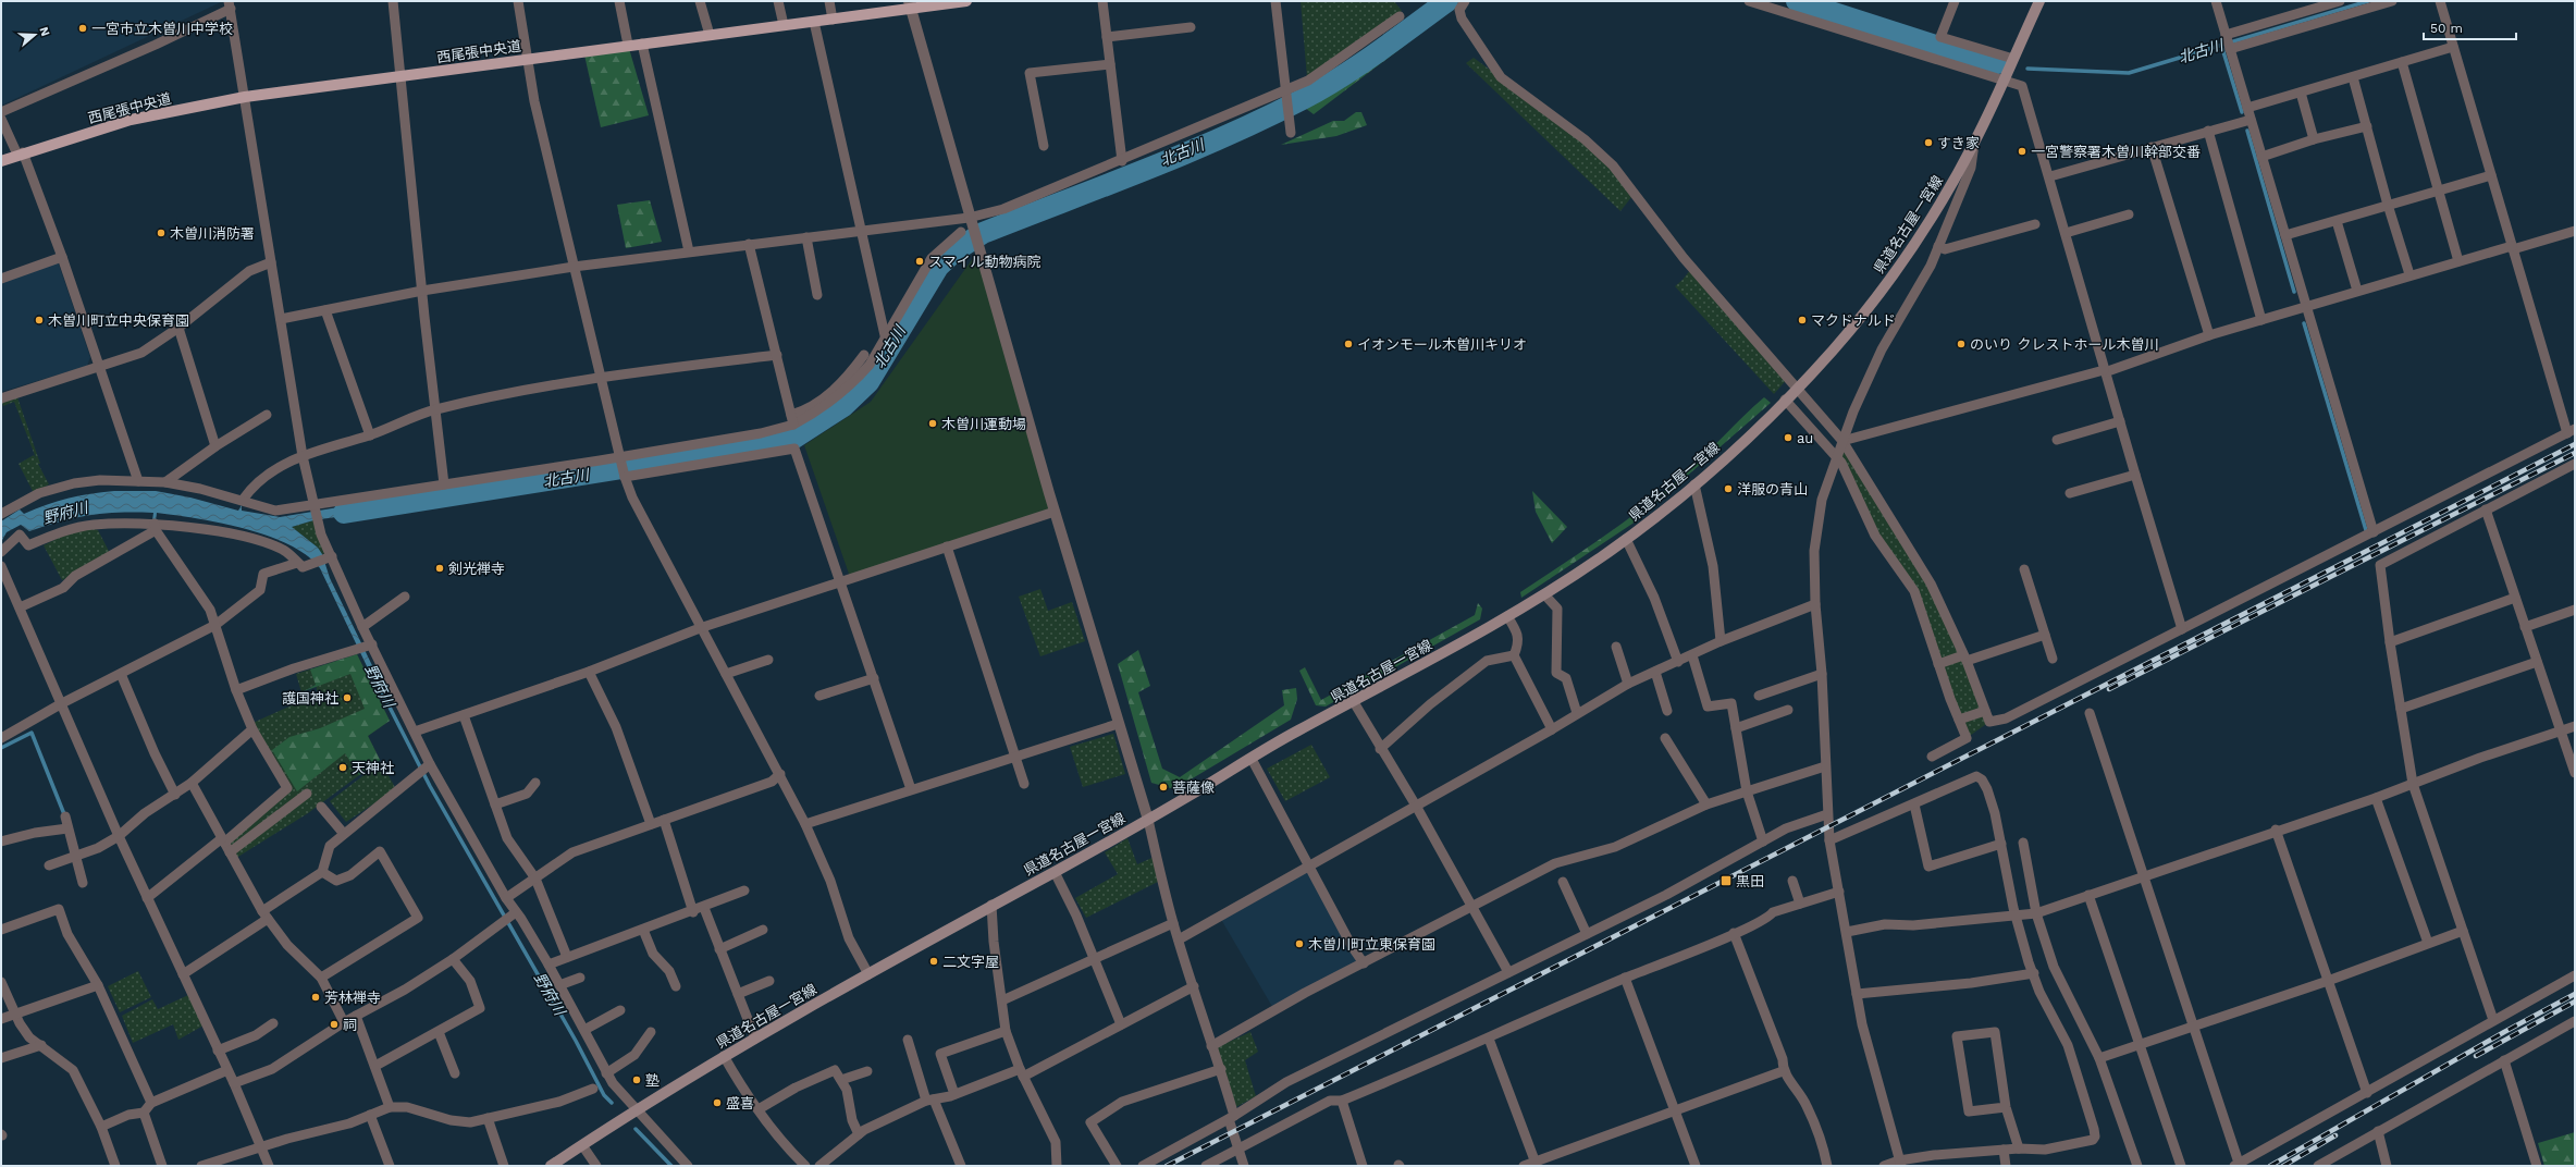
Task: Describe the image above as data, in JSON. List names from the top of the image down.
{
  "streets": {
    "main road": ["西尾張中央道", "県道名古屋一宮線"]
  },
  "water": ["北古川", "野府川"],
  "places": {
    "other": [
      "一宮市立木曽川中学校",
      "すき家",
      "一宮警察署木曽川幹部交番",
      "木曽川消防署",
      "スマイル動物病院",
      "木曽川町立中央保育園",
      "マクドナルド",
      "イオンモール木曽川キリオ",
      "のいり クレストホール木曽川",
      "木曽川運動場",
      "au",
      "洋服の青山",
      "剣光禅寺",
      "護国神社",
      "天神社",
      "菩薩像",
      "木曽川町立東保育園",
      "二文字屋",
      "芳林禅寺",
      "祠",
      "塾",
      "盛喜"
    ],
    "transit": ["黒田"]
  },
  "scale_bar": "50 m",
  "north": "right"
}
